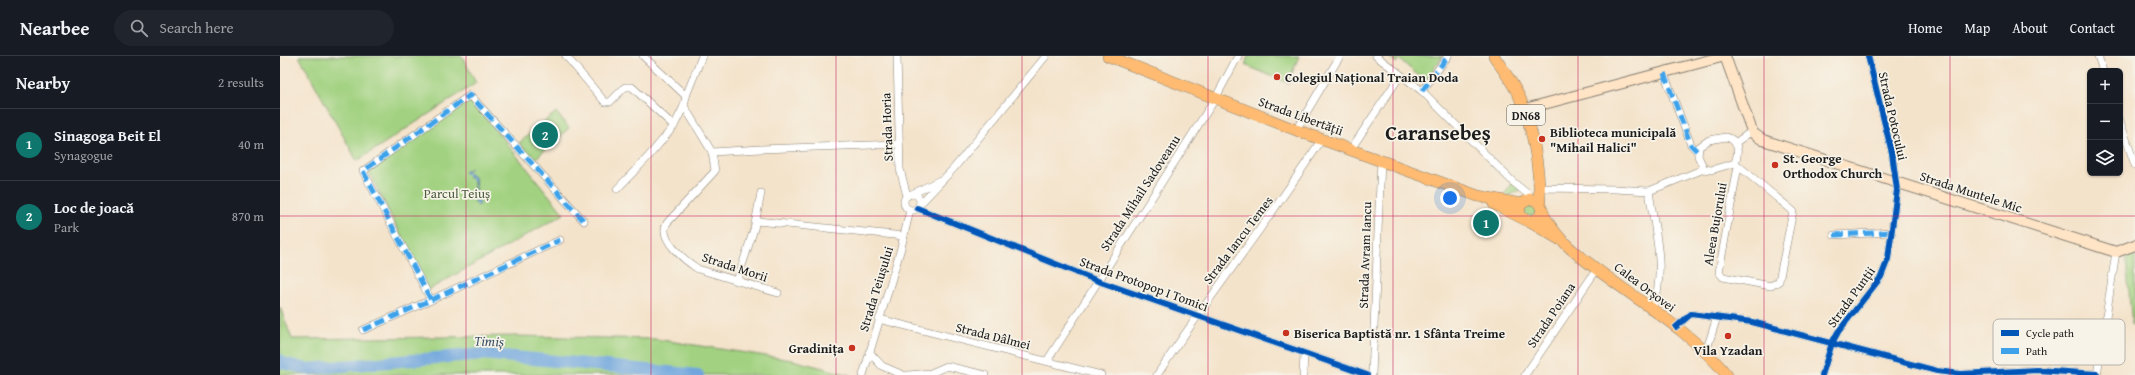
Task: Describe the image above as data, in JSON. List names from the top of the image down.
{
  "streets": {
    "main road": [
      "DN68",
      "Strada Libertății",
      "Strada Muntele Mic",
      "Calea Orșovei"
    ],
    "street": [
      "Strada Potocului",
      "Strada Horia",
      "Strada Mihail Sadoveanu",
      "Aleea Bujorului",
      "Strada Iancu Temes",
      "Strada Avram Iancu",
      "Strada Morii",
      "Strada Protopop I Tomici",
      "Strada Teiușului",
      "Strada Punții",
      "Strada Poiana",
      "Strada Dâlmei"
    ]
  },
  "crossings": [
    ["DN68", "Strada Libertății"],
    ["DN68", "Calea Orșovei"],
    ["Strada Libertății", "Strada Mihail Sadoveanu"],
    ["Strada Libertății", "Strada Iancu Temes"],
    ["Strada Libertății", "Strada Avram Iancu"],
    ["Strada Libertății", "Calea Orșovei"],
    ["Strada Potocului", "Strada Muntele Mic"],
    ["Strada Potocului", "Strada Punții"],
    ["Strada Horia", "Strada Protopop I Tomici"],
    ["Strada Horia", "Strada Teiușului"],
    ["Strada Muntele Mic", "Strada Punții"],
    ["Strada Mihail Sadoveanu", "Strada Protopop I Tomici"],
    ["Strada Mihail Sadoveanu", "Strada Dâlmei"],
    ["Strada Iancu Temes", "Strada Protopop I Tomici"],
    ["Strada Protopop I Tomici", "Strada Teiușului"],
    ["Calea Orșovei", "Strada Poiana"],
    ["Strada Teiușului", "Strada Dâlmei"]
  ],
  "districts": ["Caransebeș"],
  "water": ["Timiș"],
  "parks": ["Parcul Teiuș"],
  "places": [
    "Colegiul Național Traian Doda",
    "Biblioteca municipală \"Mihail Halici\"",
    "St. George Orthodox Church",
    "Biserica Baptistă nr. 1 Sfânta Treime",
    "Vila Yzadan",
    "Gradinița"
  ],
  "legend": ["Cycle path", "Path"],
  "page": {
    "header": "Nearbee",
    "search": "Search here",
    "nav": [
      "Home",
      "Map",
      "About",
      "Contact"
    ],
    "heading": ["Nearby", "2 results"],
    "map_buttons": ["+", "−"],
    "list": [
      {
        "mark": "1",
        "name": "Sinagoga Beit El",
        "note": "Synagogue",
        "value": "40 m"
      },
      {
        "mark": "2",
        "name": "Loc de joacă",
        "note": "Park",
        "value": "870 m"
      }
    ],
    "pins": ["2", "1"]
  }
}
